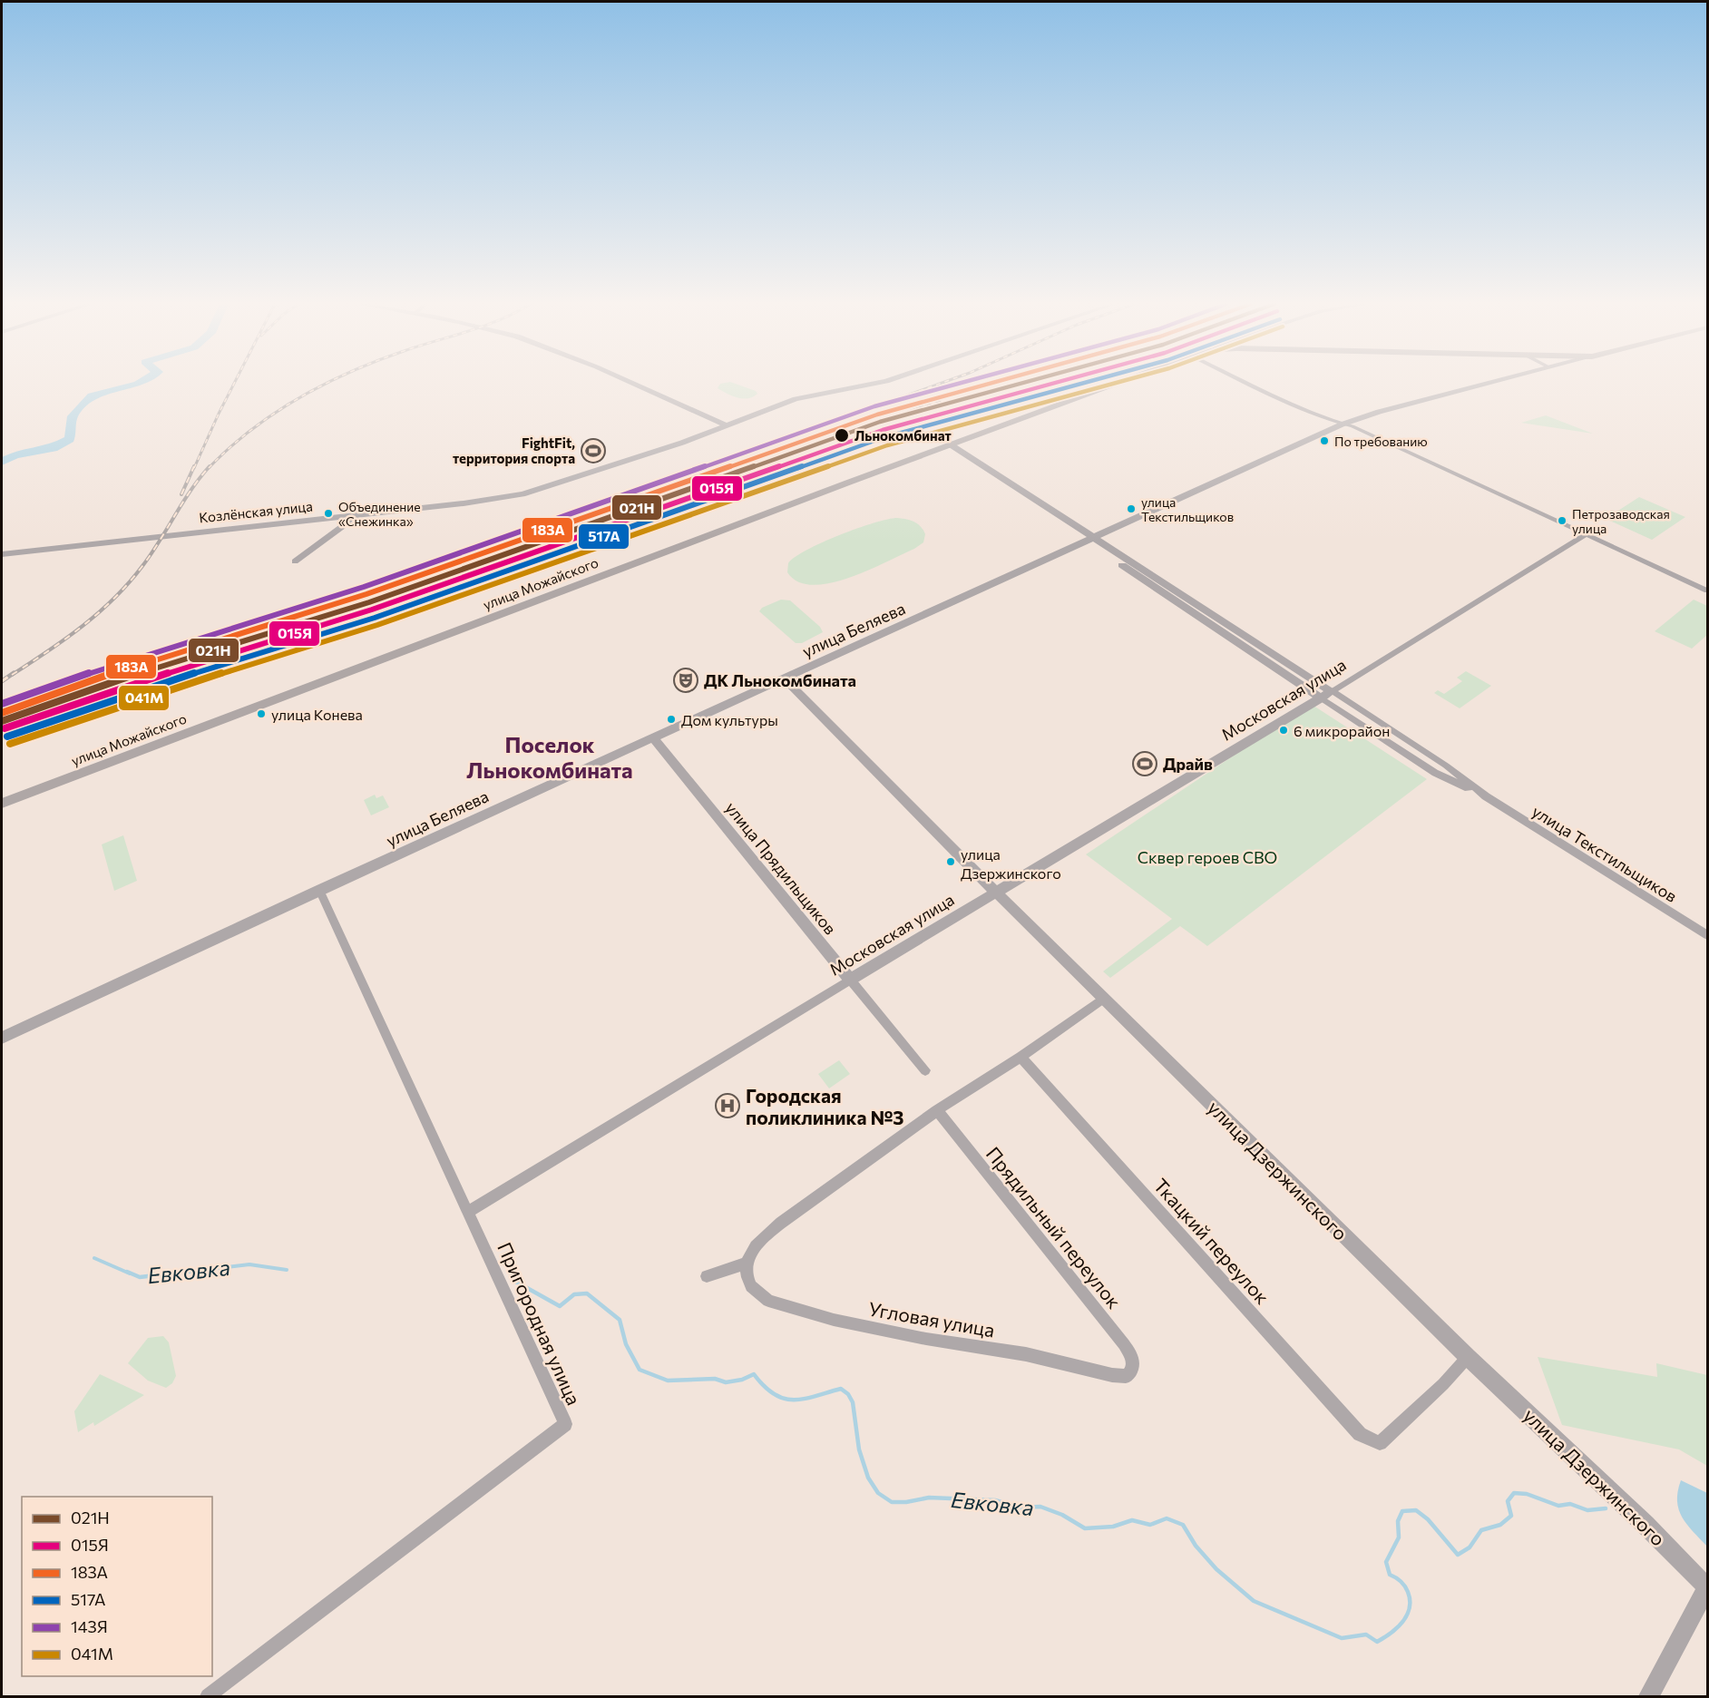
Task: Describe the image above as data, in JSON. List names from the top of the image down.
{
  "streets": {
    "main road": ["улица Можайского"],
    "street": [
      "Козлёнская улица",
      "улица Беляева",
      "Московская улица",
      "улица Текстильщиков",
      "улица Прядильщиков",
      "улица Дзержинского",
      "Прядильный переулок",
      "Ткацкий переулок",
      "Угловая улица",
      "Пригородная улица"
    ]
  },
  "crossings": [
    ["улица Можайского", "улица Текстильщиков"],
    ["улица Беляева", "улица Текстильщиков"],
    ["улица Беляева", "улица Прядильщиков"],
    ["улица Беляева", "улица Дзержинского"],
    ["улица Беляева", "Пригородная улица"],
    ["Московская улица", "улица Текстильщиков"],
    ["Московская улица", "улица Прядильщиков"],
    ["Московская улица", "улица Дзержинского"],
    ["Московская улица", "Пригородная улица"],
    ["улица Дзержинского", "Ткацкий переулок"],
    ["Прядильный переулок", "Угловая улица"]
  ],
  "districts": ["Поселок Льнокомбината"],
  "water": ["Евковка"],
  "parks": ["Сквер героев СВО"],
  "places": {
    "other": [
      "Льнокомбинат",
      "По требованию",
      "улица Текстильщиков",
      "Объединение «Снежинка»",
      "Петрозаводская улица",
      "улица Конева",
      "Дом культуры",
      "6 микрорайон",
      "улица Дзержинского"
    ],
    "sports": ["FightFit, территория спорта", "Драйв"],
    "theatre": ["ДК Льнокомбината"],
    "hospital": ["Городская поликлиника №3"]
  },
  "lines": [
    "transit line 021Н",
    "transit line 015Я",
    "transit line 183А",
    "transit line 517А",
    "transit line 143Я",
    "transit line 041М"
  ],
  "legend": [
    "021Н",
    "015Я",
    "183А",
    "517А",
    "143Я",
    "041М"
  ]
}
